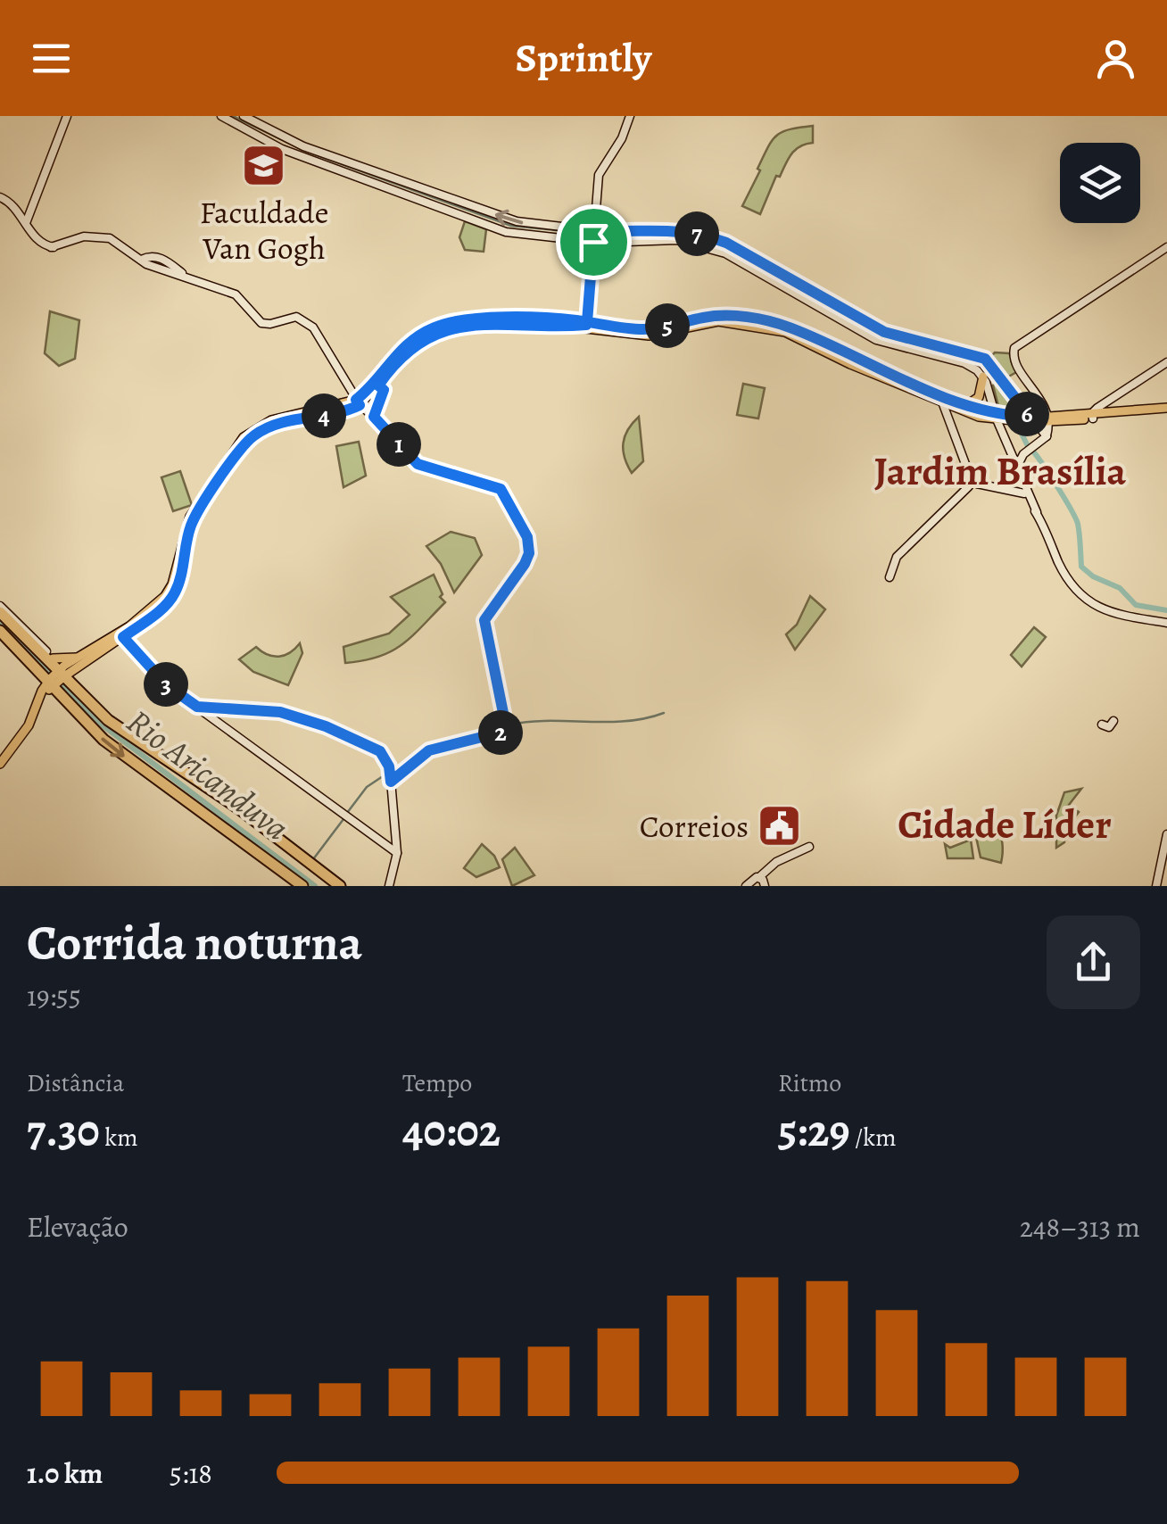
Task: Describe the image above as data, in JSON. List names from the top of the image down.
{
  "districts": ["Jardim Brasília", "Cidade Líder"],
  "water": ["Rio Aricanduva"],
  "places": {
    "school or university": ["Faculdade Van Gogh"],
    "public building": ["Correios"]
  },
  "page": {
    "header": "Sprintly",
    "pins": [
      "7",
      "5",
      "6",
      "4",
      "1",
      "3",
      "2"
    ],
    "heading": ["Corrida noturna", "19:55"],
    "stats": [
      ["Distância", "7.30 km"],
      ["Tempo", "40:02"],
      ["Ritmo", "5:29 /km"]
    ],
    "chart": ["Elevação", "248–313 m"],
    "list": [
      {
        "name": "1.0 km",
        "note": "5:18"
      }
    ]
  }
}
